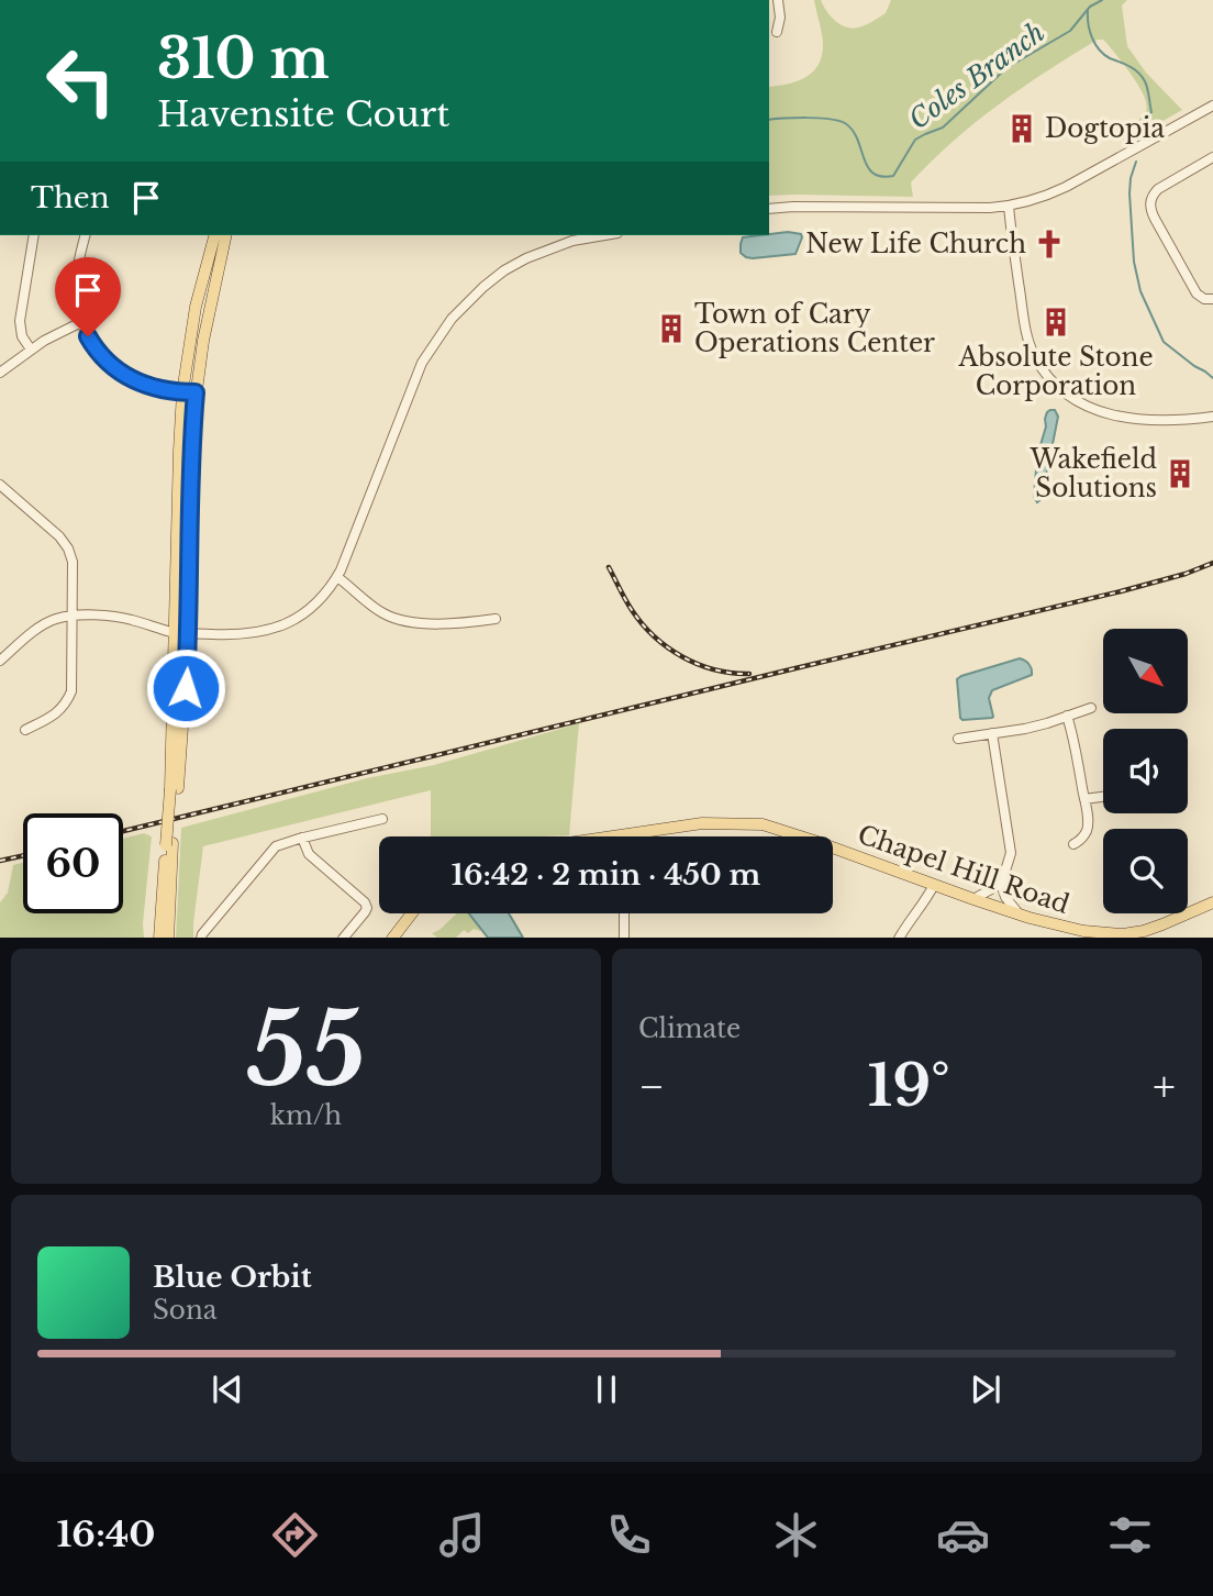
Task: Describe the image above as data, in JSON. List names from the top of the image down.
{
  "streets": {
    "main road": ["Chapel Hill Road"]
  },
  "water": ["Coles Branch"],
  "places": {
    "building": [
      "Dogtopia",
      "Absolute Stone Corporation",
      "Town of Cary Operations Center",
      "Wakefield Solutions"
    ],
    "church": ["New Life Church"]
  },
  "north": "bottom right",
  "page": {
    "turn": ["310 m", "Havensite Court"],
    "then": "Then",
    "limit": "60",
    "trip": "16:42 · 2 min · 450 m",
    "tile": [
      ["55", "km/h"],
      "Climate"
    ],
    "heat": ["−", "19°", "+"],
    "song": ["Blue Orbit", "Sona"],
    "tabs": "16:40"
  }
}
